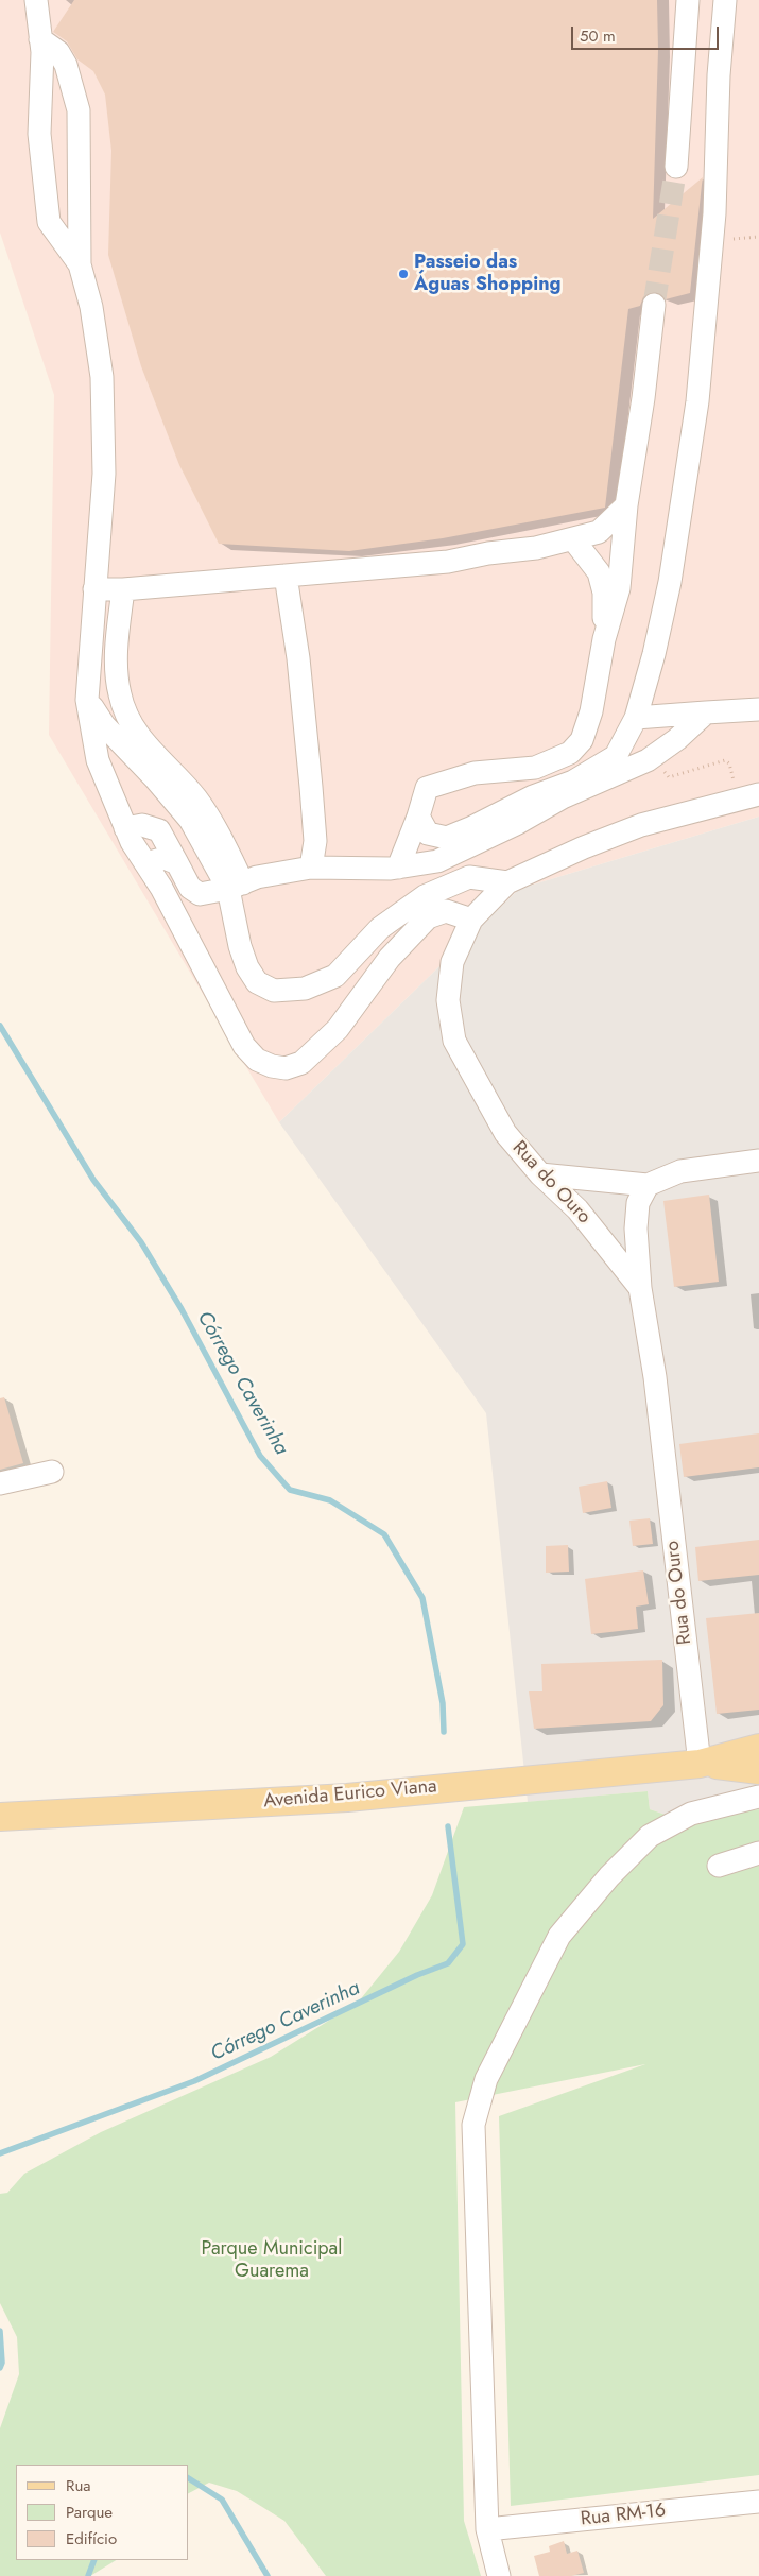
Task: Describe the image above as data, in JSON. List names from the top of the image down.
{
  "streets": {
    "main road": ["Avenida Eurico Viana"],
    "street": ["Rua do Ouro", "Rua RM-16"]
  },
  "crossings": [
    ["Rua do Ouro", "Avenida Eurico Viana"]
  ],
  "water": ["Córrego Caverinha"],
  "parks": ["Parque Municipal Guarema"],
  "places": ["Passeio das Águas Shopping"],
  "legend": ["Rua", "Parque", "Edifício"],
  "scale_bar": "50 m"
}
